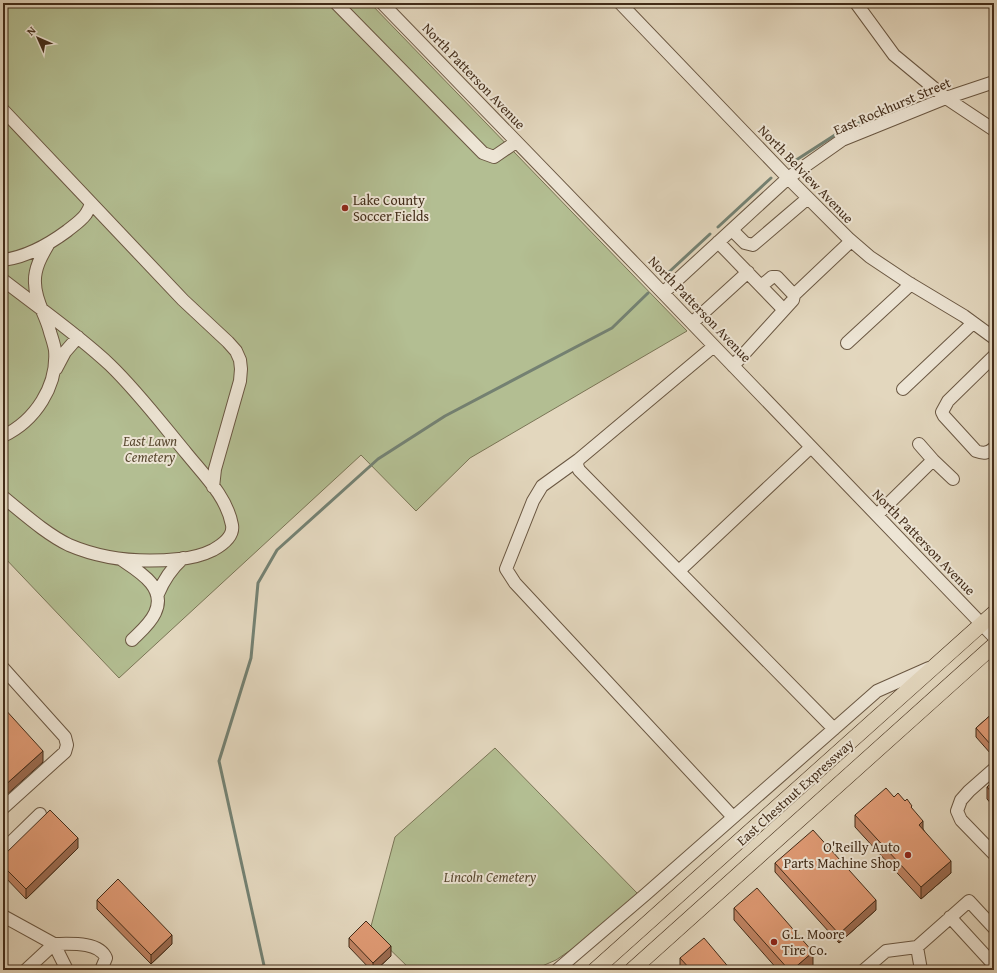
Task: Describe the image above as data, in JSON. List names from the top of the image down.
{
  "streets": {
    "main road": ["East Chestnut Expressway"],
    "street": ["North Patterson Avenue", "East Rockhurst Street", "North Belview Avenue"]
  },
  "crossings": [
    ["North Patterson Avenue", "East Rockhurst Street"],
    ["North Patterson Avenue", "East Chestnut Expressway"],
    ["East Rockhurst Street", "North Belview Avenue"]
  ],
  "parks": ["East Lawn Cemetery", "Lincoln Cemetery"],
  "places": ["Lake County Soccer Fields", "O'Reilly Auto Parts Machine Shop", "G.L. Moore Tire Co."],
  "north": "top left"
}
